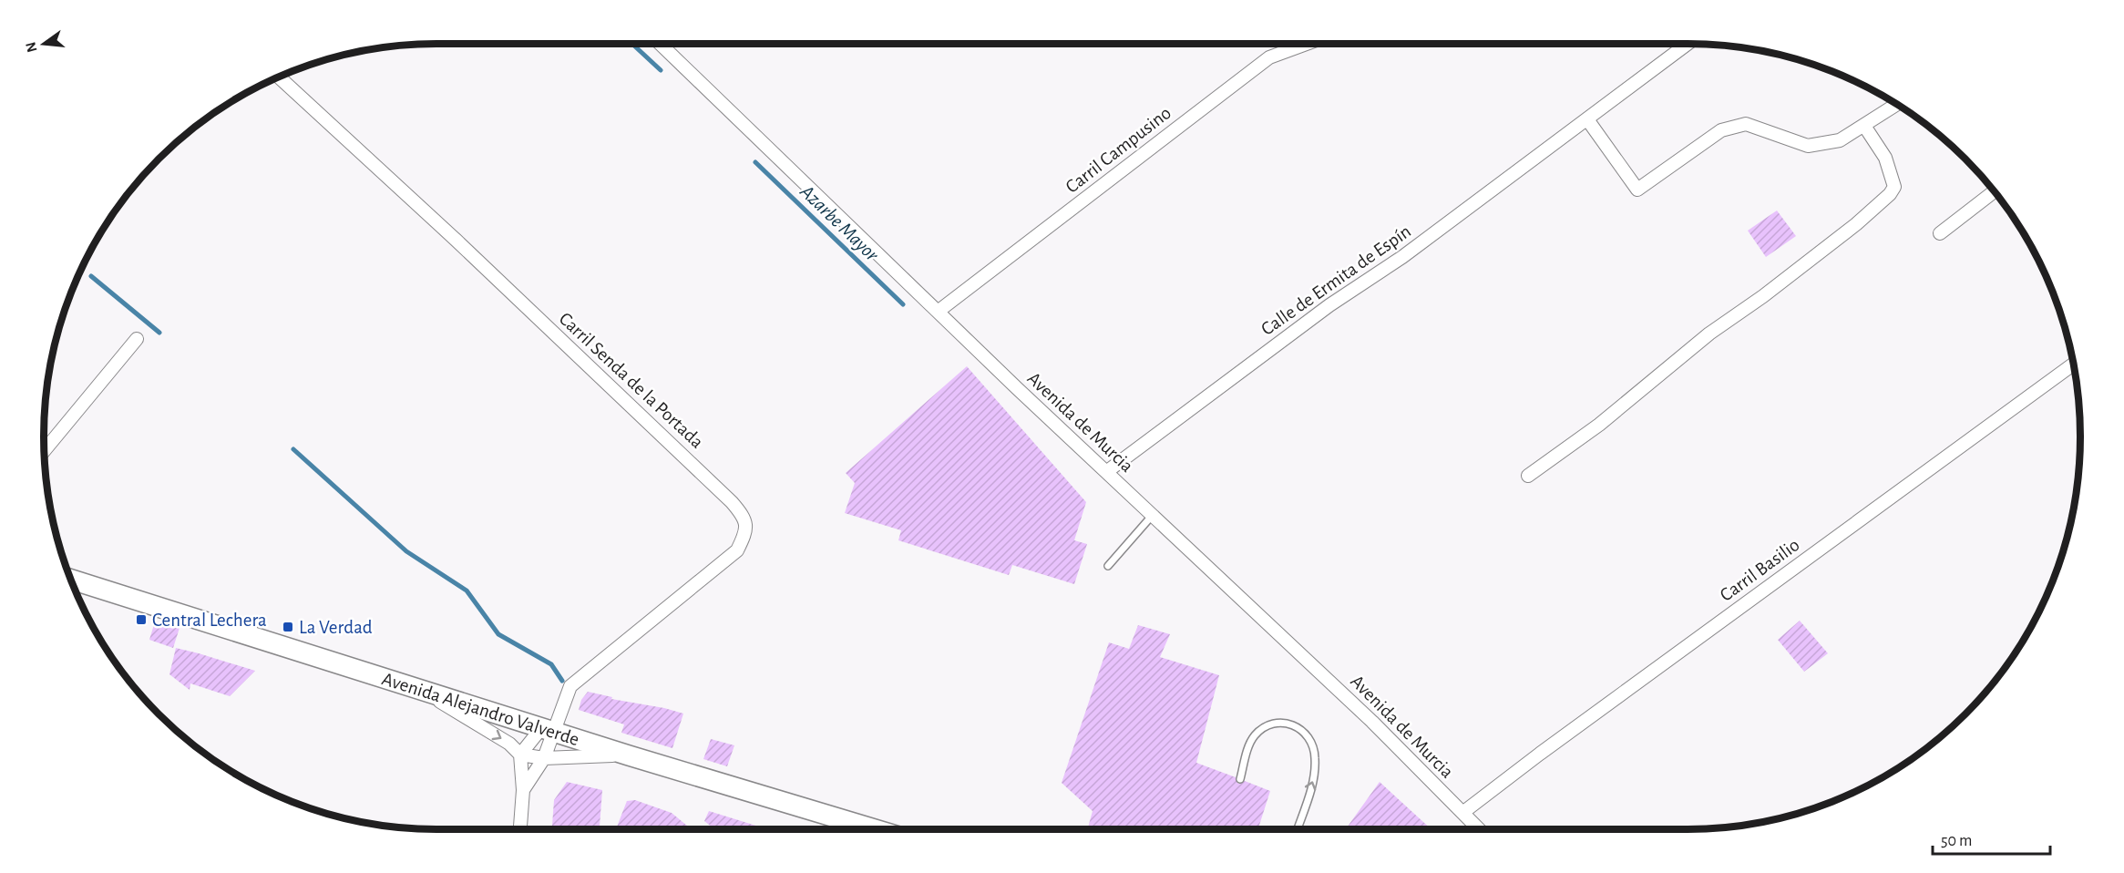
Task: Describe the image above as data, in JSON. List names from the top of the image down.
{
  "streets": {
    "main road": ["Avenida Alejandro Valverde"],
    "street": [
      "Carril Campusino",
      "Calle de Ermita de Espín",
      "Carril Senda de la Portada",
      "Avenida de Murcia",
      "Carril Basilio"
    ]
  },
  "crossings": [
    ["Carril Campusino", "Avenida de Murcia"],
    ["Calle de Ermita de Espín", "Avenida de Murcia"],
    ["Carril Senda de la Portada", "Avenida Alejandro Valverde"],
    ["Avenida de Murcia", "Carril Basilio"]
  ],
  "water": ["Azarbe Mayor"],
  "places": {
    "transit": ["Central Lechera", "La Verdad"]
  },
  "scale_bar": "50 m",
  "north": "left"
}
